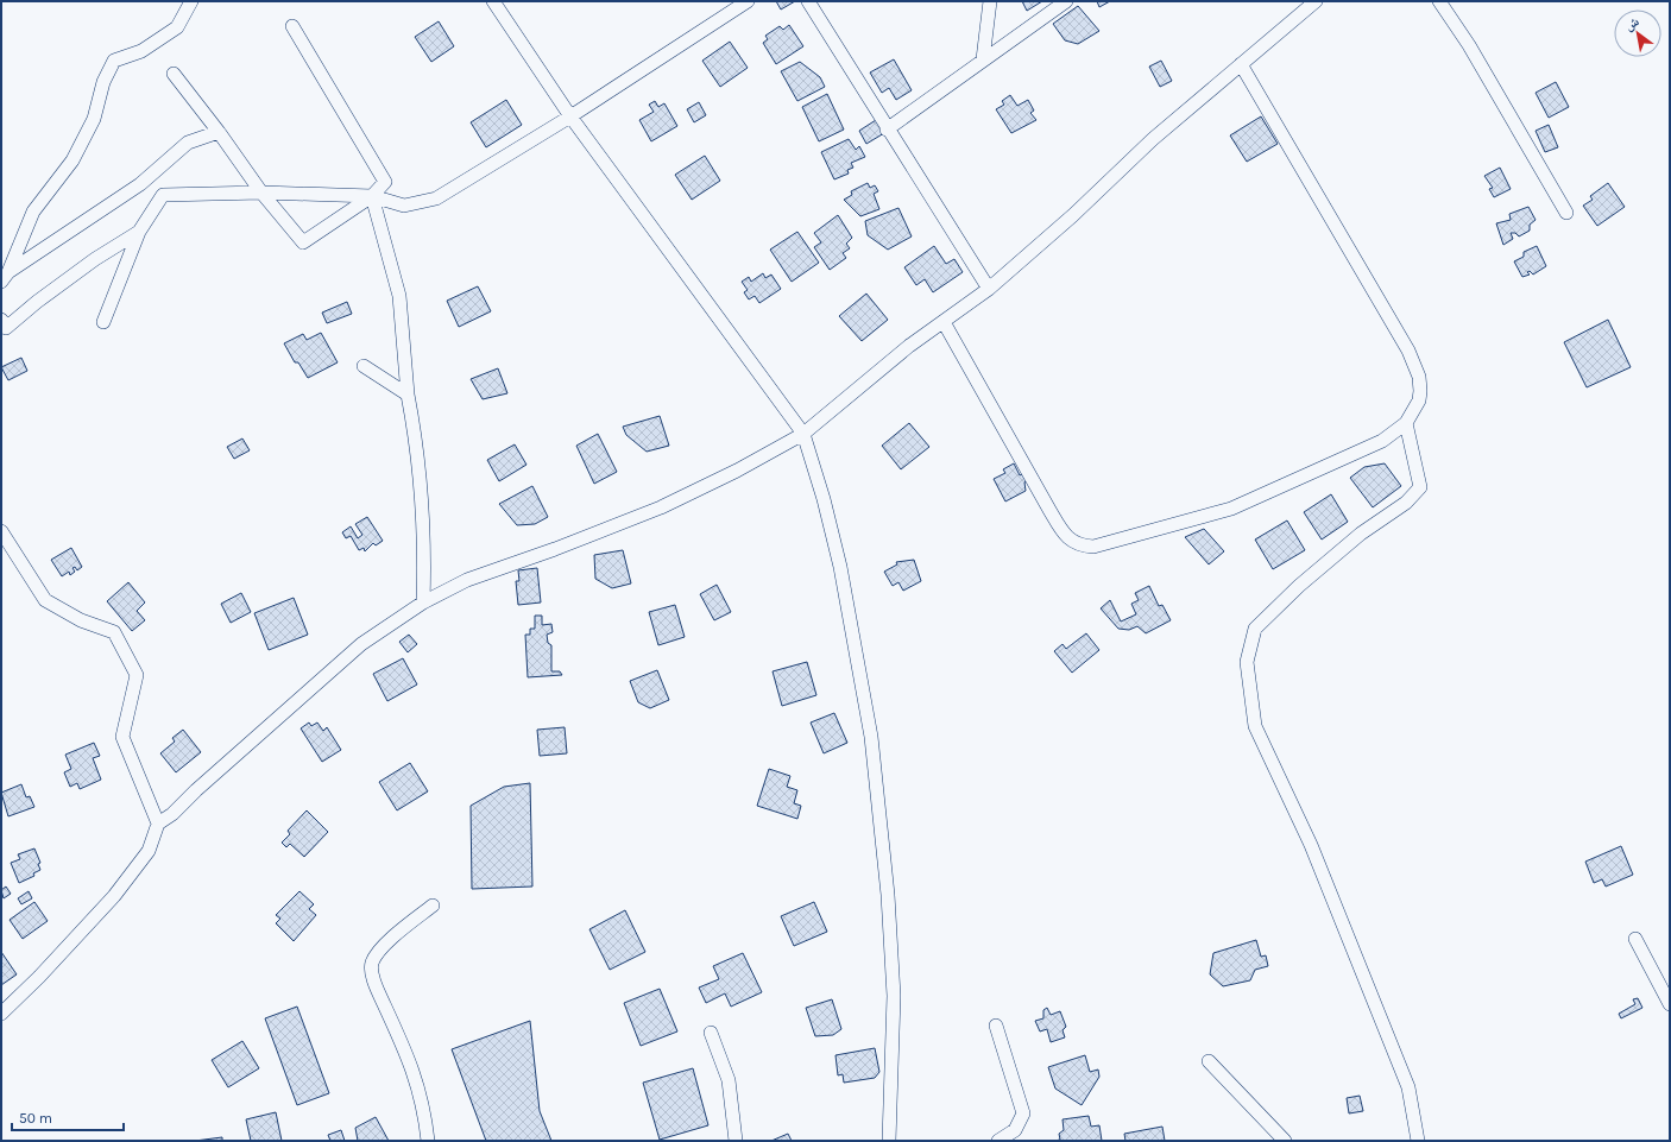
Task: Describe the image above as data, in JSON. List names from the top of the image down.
{
  "scale_bar": "50 m",
  "north": "top left"
}
